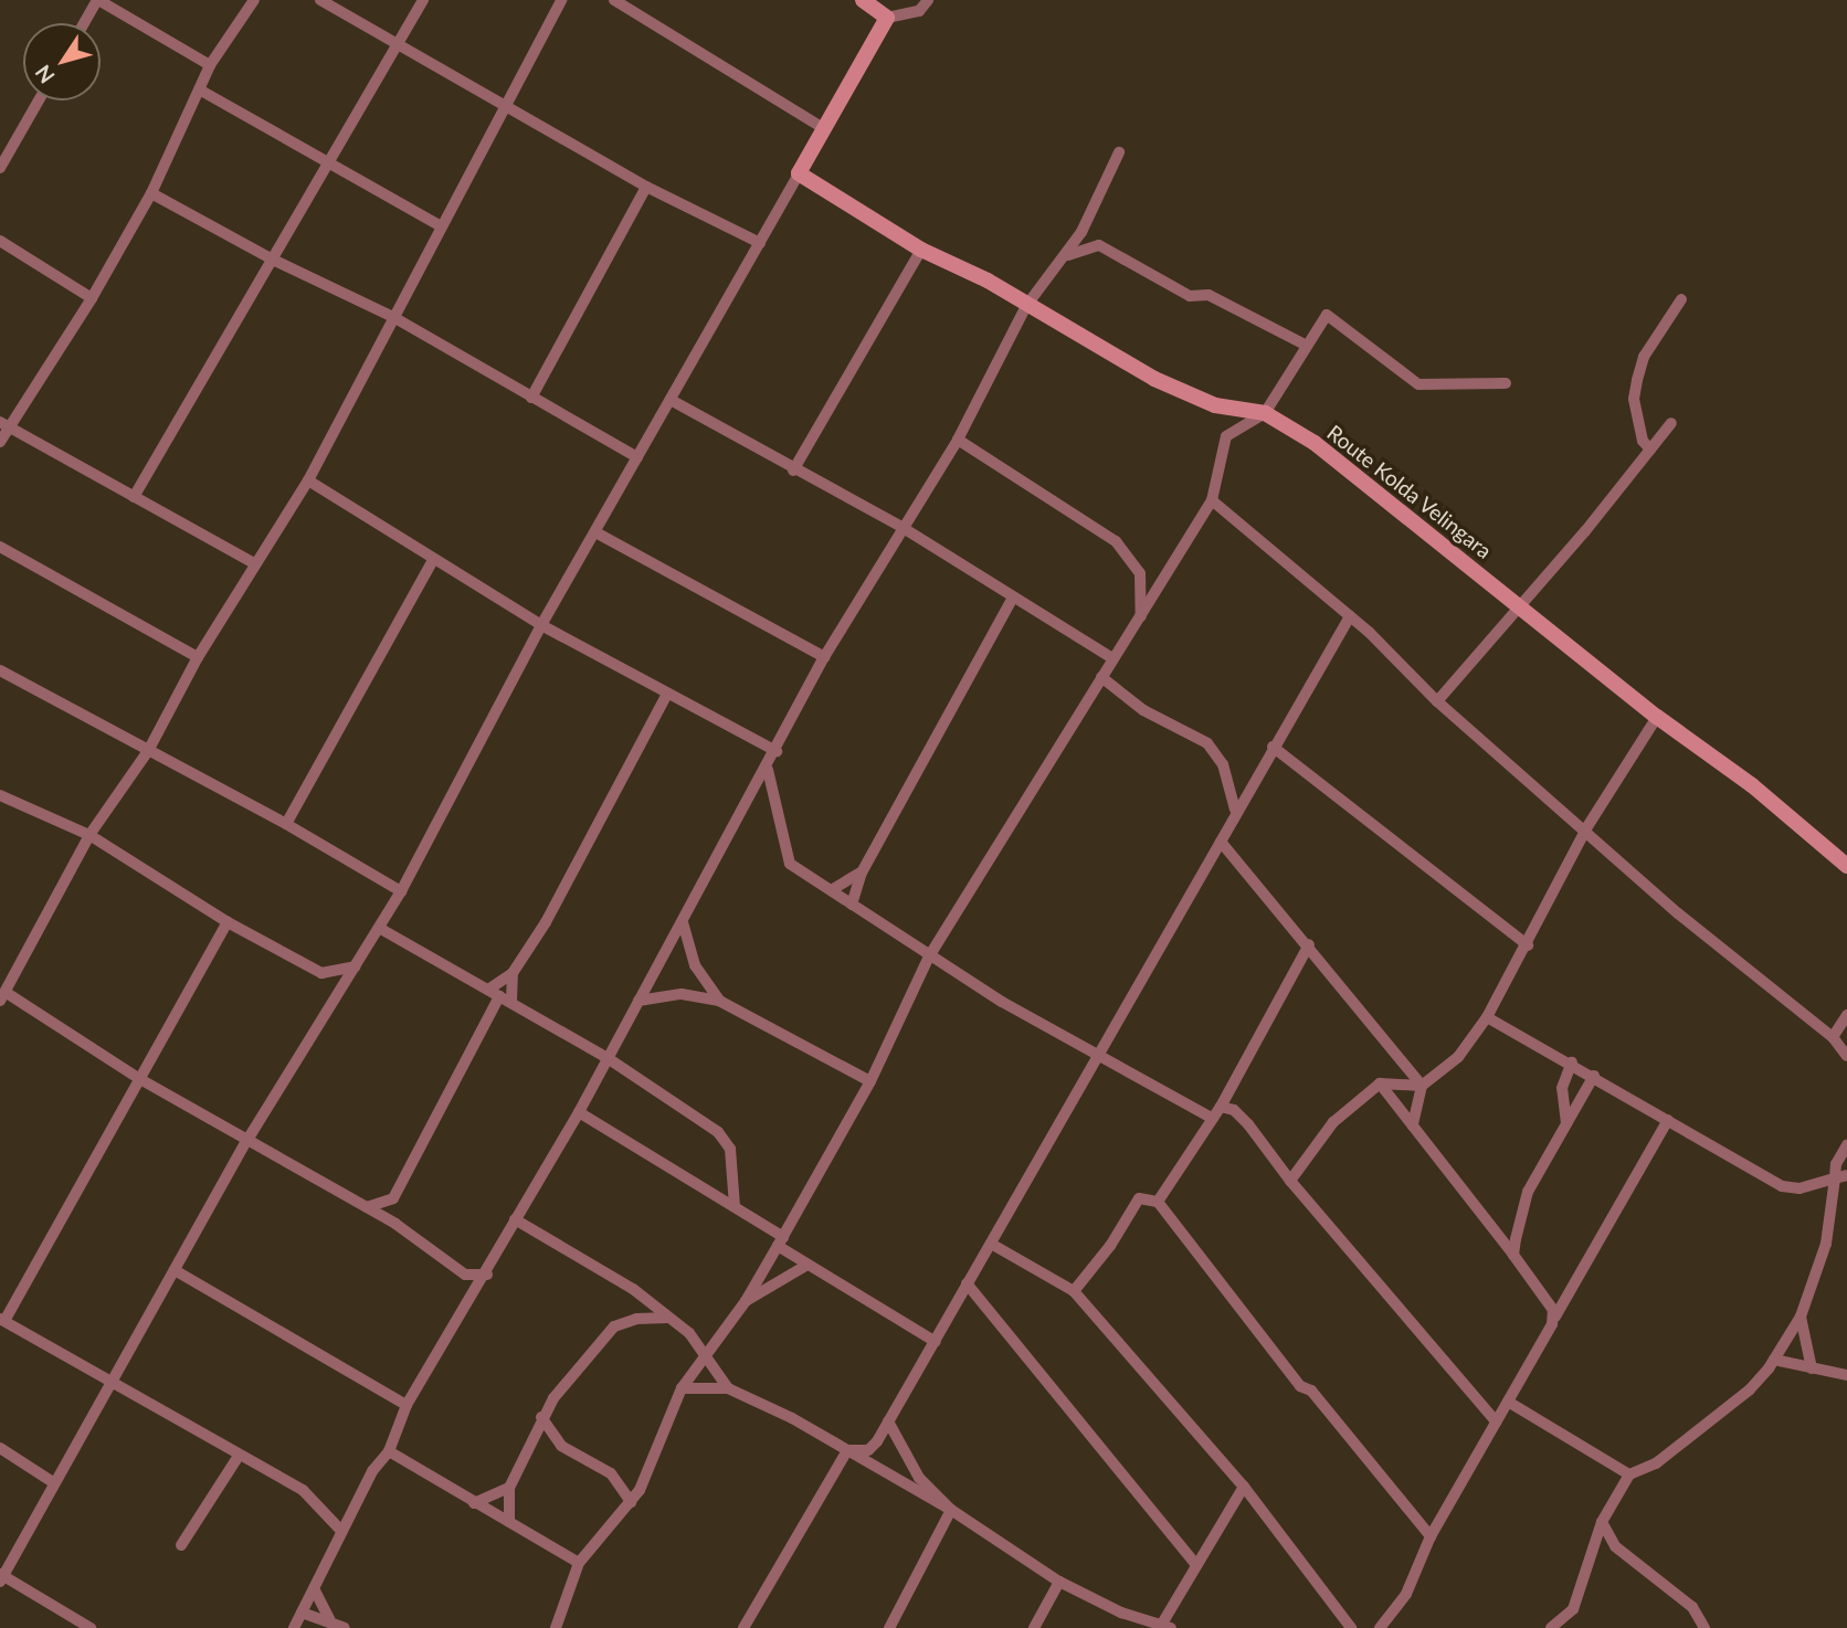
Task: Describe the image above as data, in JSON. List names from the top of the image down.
{
  "streets": {
    "main road": ["Route Kolda Velingara"]
  },
  "north": "bottom left"
}
